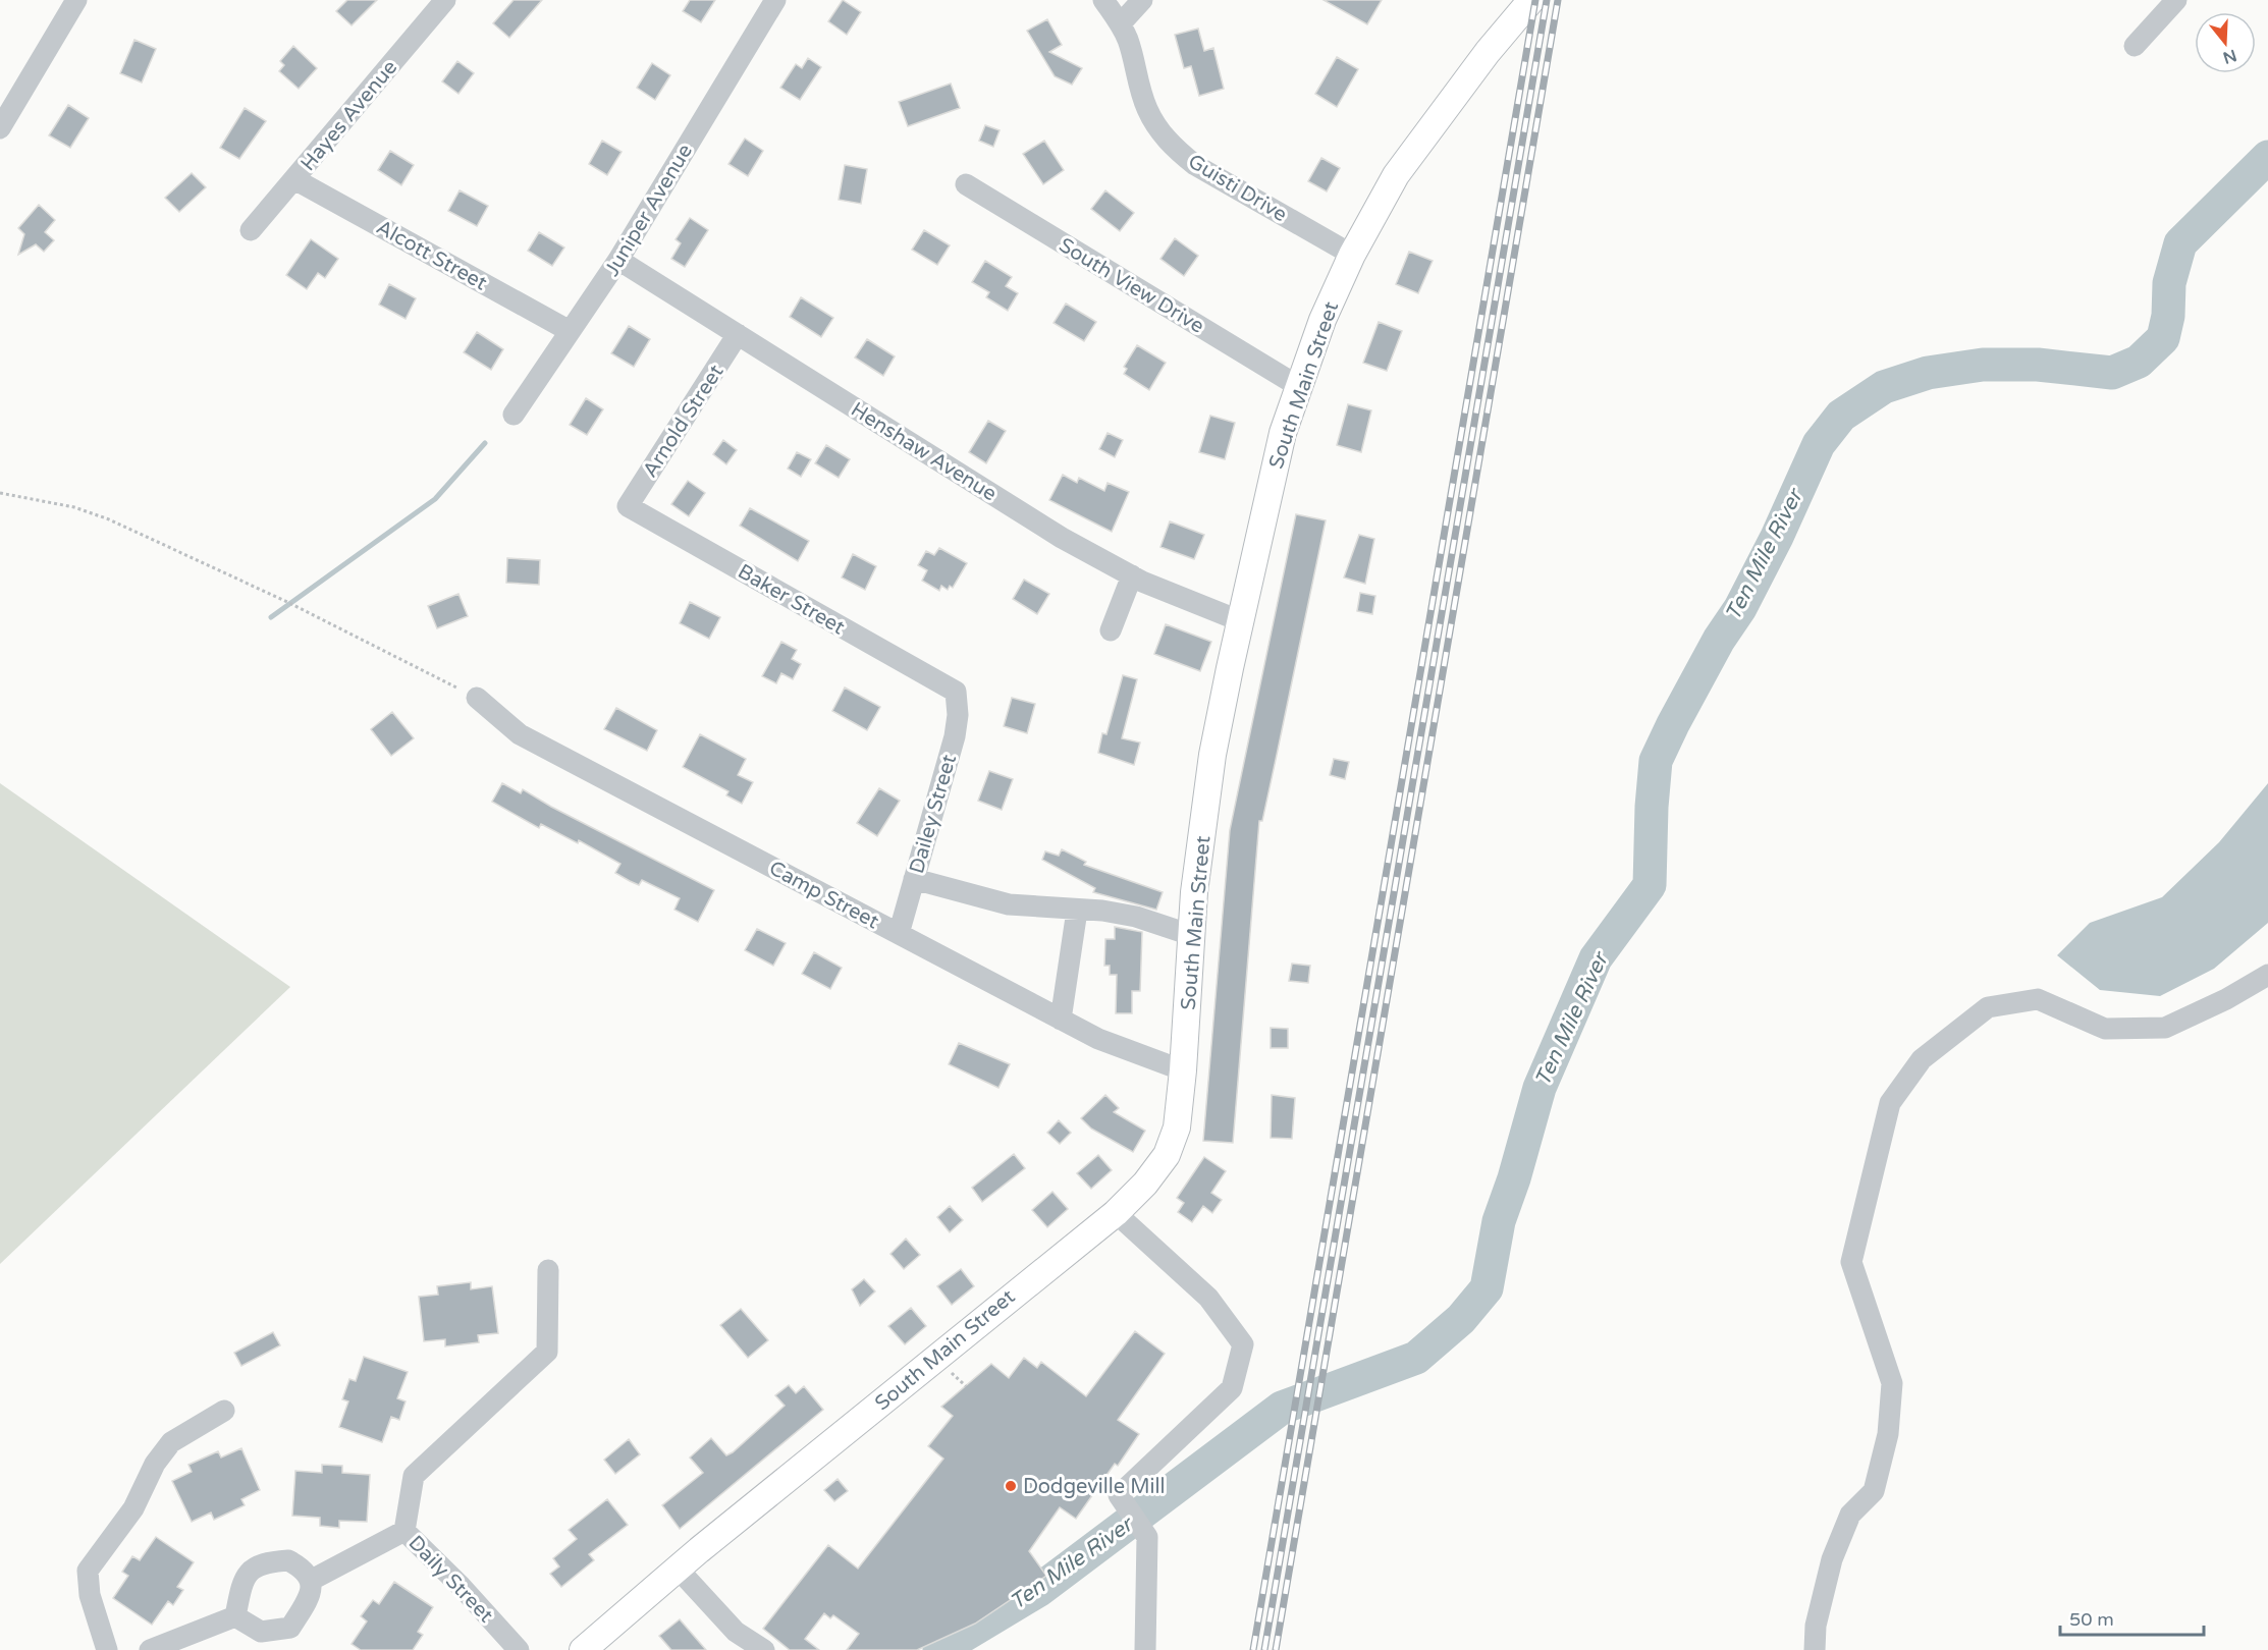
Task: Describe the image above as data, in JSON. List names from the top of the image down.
{
  "streets": {
    "main road": ["South Main Street"],
    "street": [
      "Hayes Avenue",
      "Guisti Drive",
      "Juniper Avenue",
      "Alcott Street",
      "South View Drive",
      "Arnold Street",
      "Henshaw Avenue",
      "Baker Street",
      "Dailey Street",
      "Camp Street",
      "Daily Street"
    ]
  },
  "crossings": [
    ["Hayes Avenue", "Alcott Street"],
    ["Guisti Drive", "South Main Street"],
    ["Juniper Avenue", "Alcott Street"],
    ["Juniper Avenue", "Henshaw Avenue"],
    ["South View Drive", "South Main Street"],
    ["South Main Street", "Henshaw Avenue"],
    ["South Main Street", "Camp Street"],
    ["Arnold Street", "Henshaw Avenue"],
    ["Arnold Street", "Baker Street"],
    ["Baker Street", "Dailey Street"],
    ["Dailey Street", "Camp Street"]
  ],
  "water": ["Ten Mile River"],
  "places": ["Dodgeville Mill"],
  "scale_bar": "50 m",
  "north": "bottom"
}
